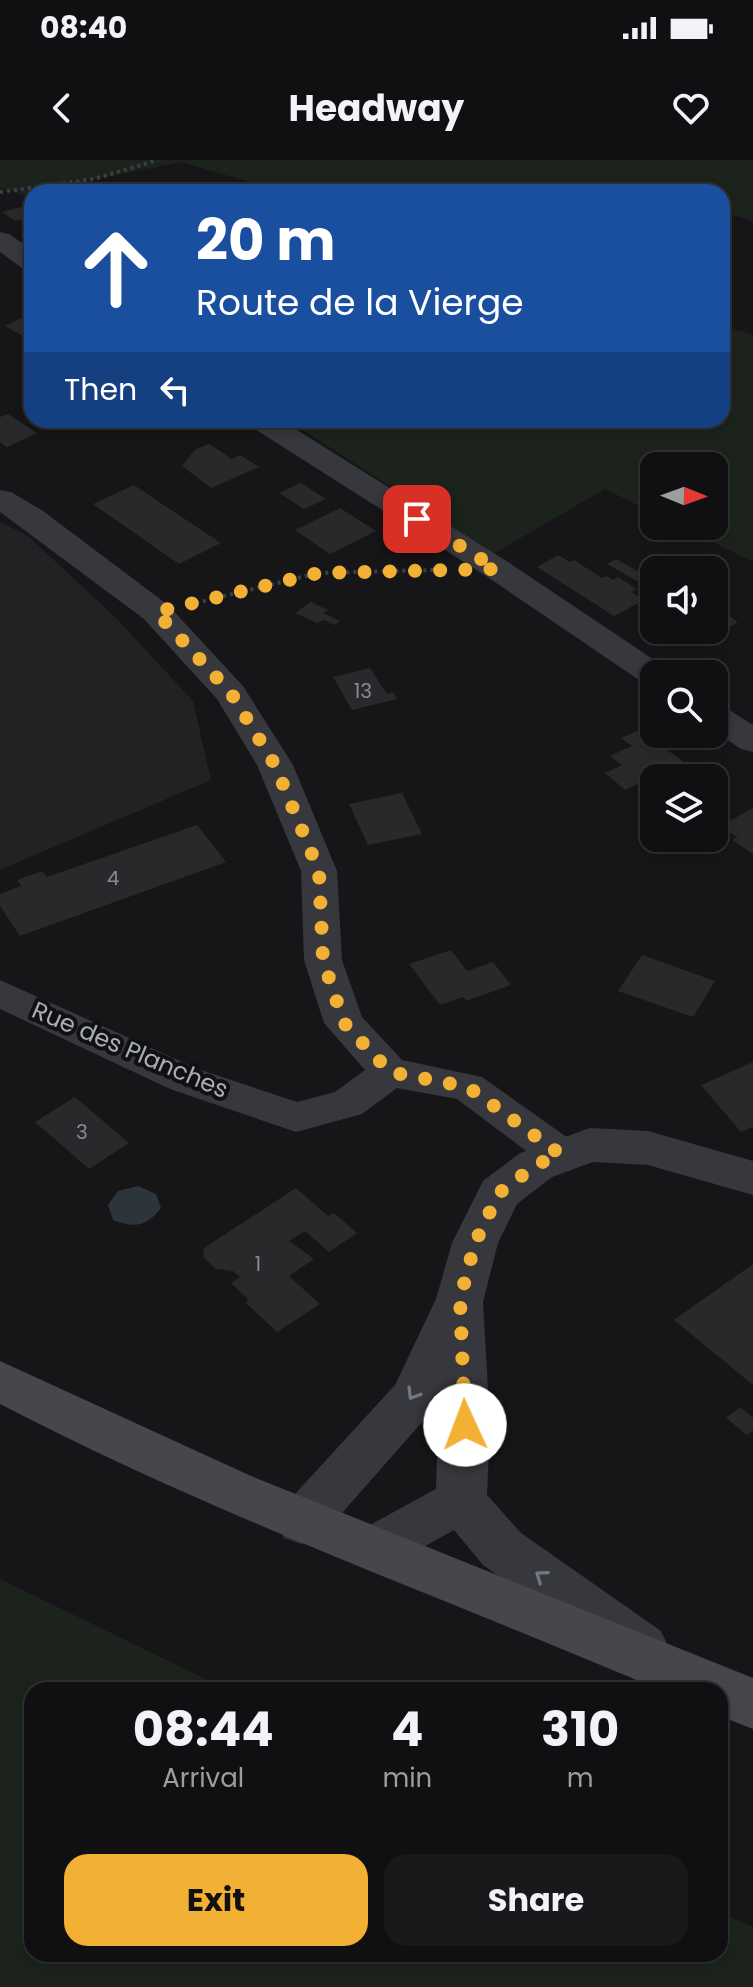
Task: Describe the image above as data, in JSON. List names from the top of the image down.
{
  "streets": {
    "street": ["Rue des Planches"]
  },
  "house_numbers": [
    "13",
    "4",
    "3",
    "1"
  ],
  "north": "right",
  "page": {
    "status": "08:40",
    "header": "Headway",
    "turn": ["20 m", "Route de la Vierge"],
    "then": "Then",
    "eta": [
      "08:44",
      "Arrival",
      "4",
      "min",
      "310",
      "m"
    ],
    "buttons": ["Exit", "Share"]
  }
}
